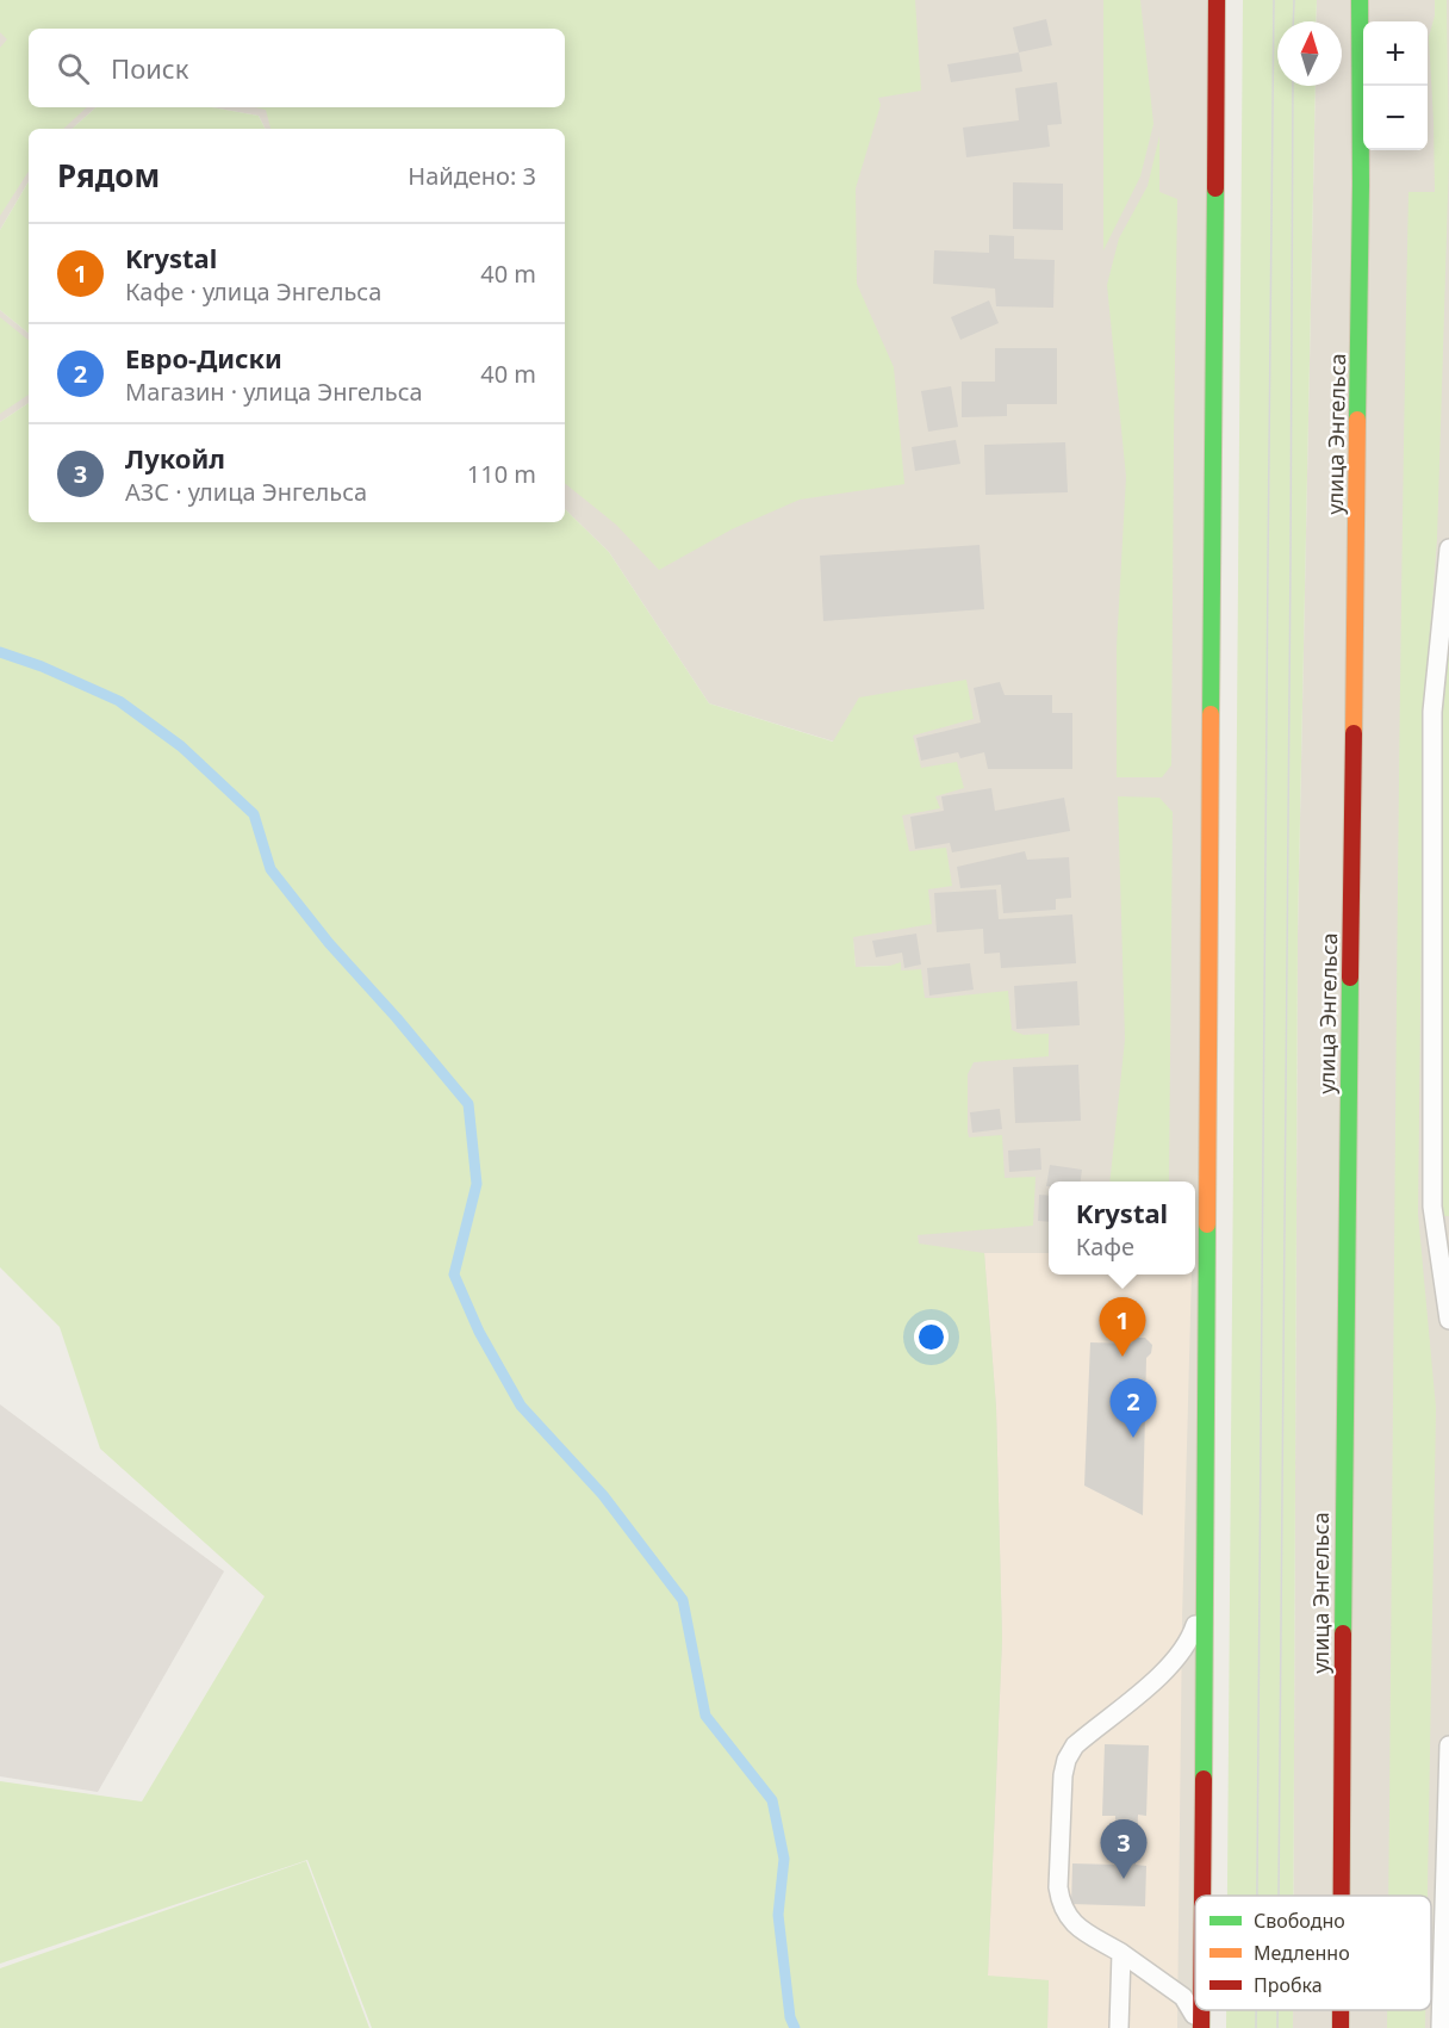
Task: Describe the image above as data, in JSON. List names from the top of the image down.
{
  "streets": {
    "main road": ["улица Энгельса"]
  },
  "legend": ["Свободно", "Медленно", "Пробка"],
  "north": "top",
  "page": {
    "map_buttons": ["+", "−"],
    "search": "Поиск",
    "heading": ["Рядом", "Найдено: 3"],
    "list": [
      {
        "mark": "1",
        "name": "Krystal",
        "note": "Кафе · улица Энгельса",
        "value": "40 m"
      },
      {
        "mark": "2",
        "name": "Евро-Диски",
        "note": "Магазин · улица Энгельса",
        "value": "40 m"
      },
      {
        "mark": "3",
        "name": "Лукойл",
        "note": "АЗС · улица Энгельса",
        "value": "110 m"
      }
    ],
    "popup": ["Krystal", "Кафе"],
    "pins": ["1", "2", "3"]
  }
}
